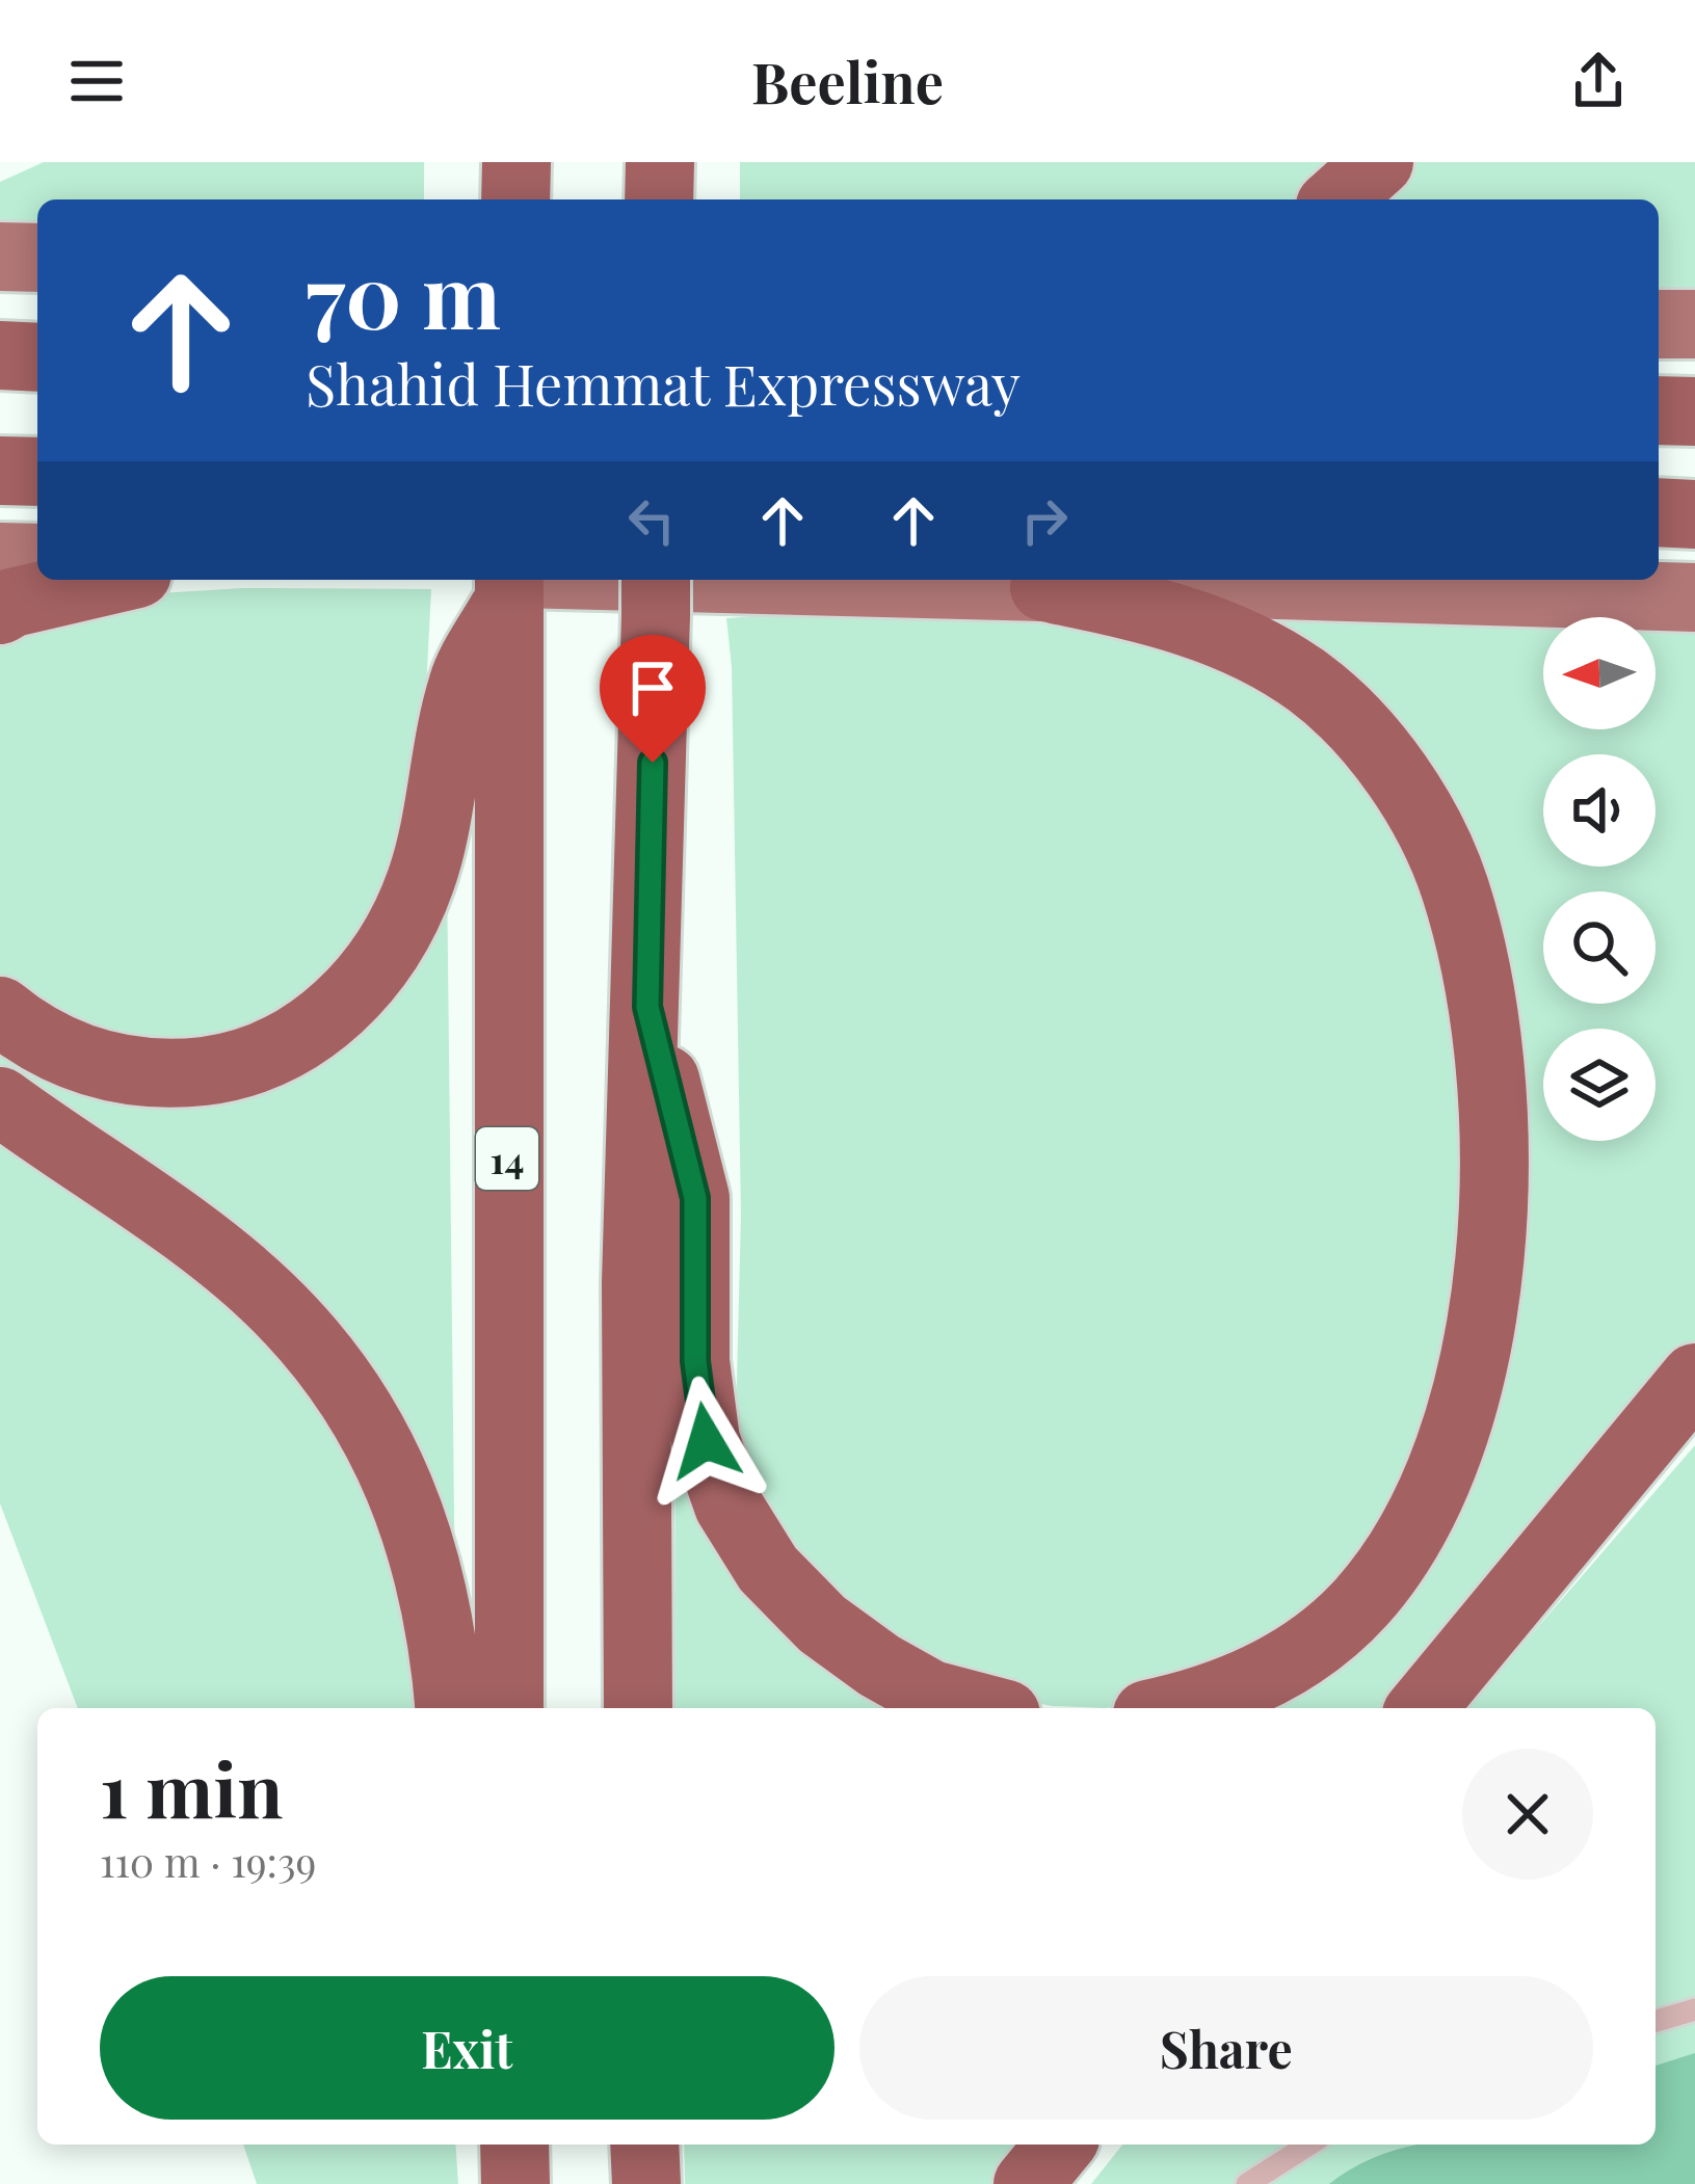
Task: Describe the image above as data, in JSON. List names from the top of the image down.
{
  "streets": {
    "highway": ["14"]
  },
  "north": "left",
  "page": {
    "header": "Beeline",
    "turn": ["70 m", "Shahid Hemmat Expressway"],
    "heading": ["1 min", "110 m · 19:39"],
    "buttons": ["Exit", "Share"]
  }
}
